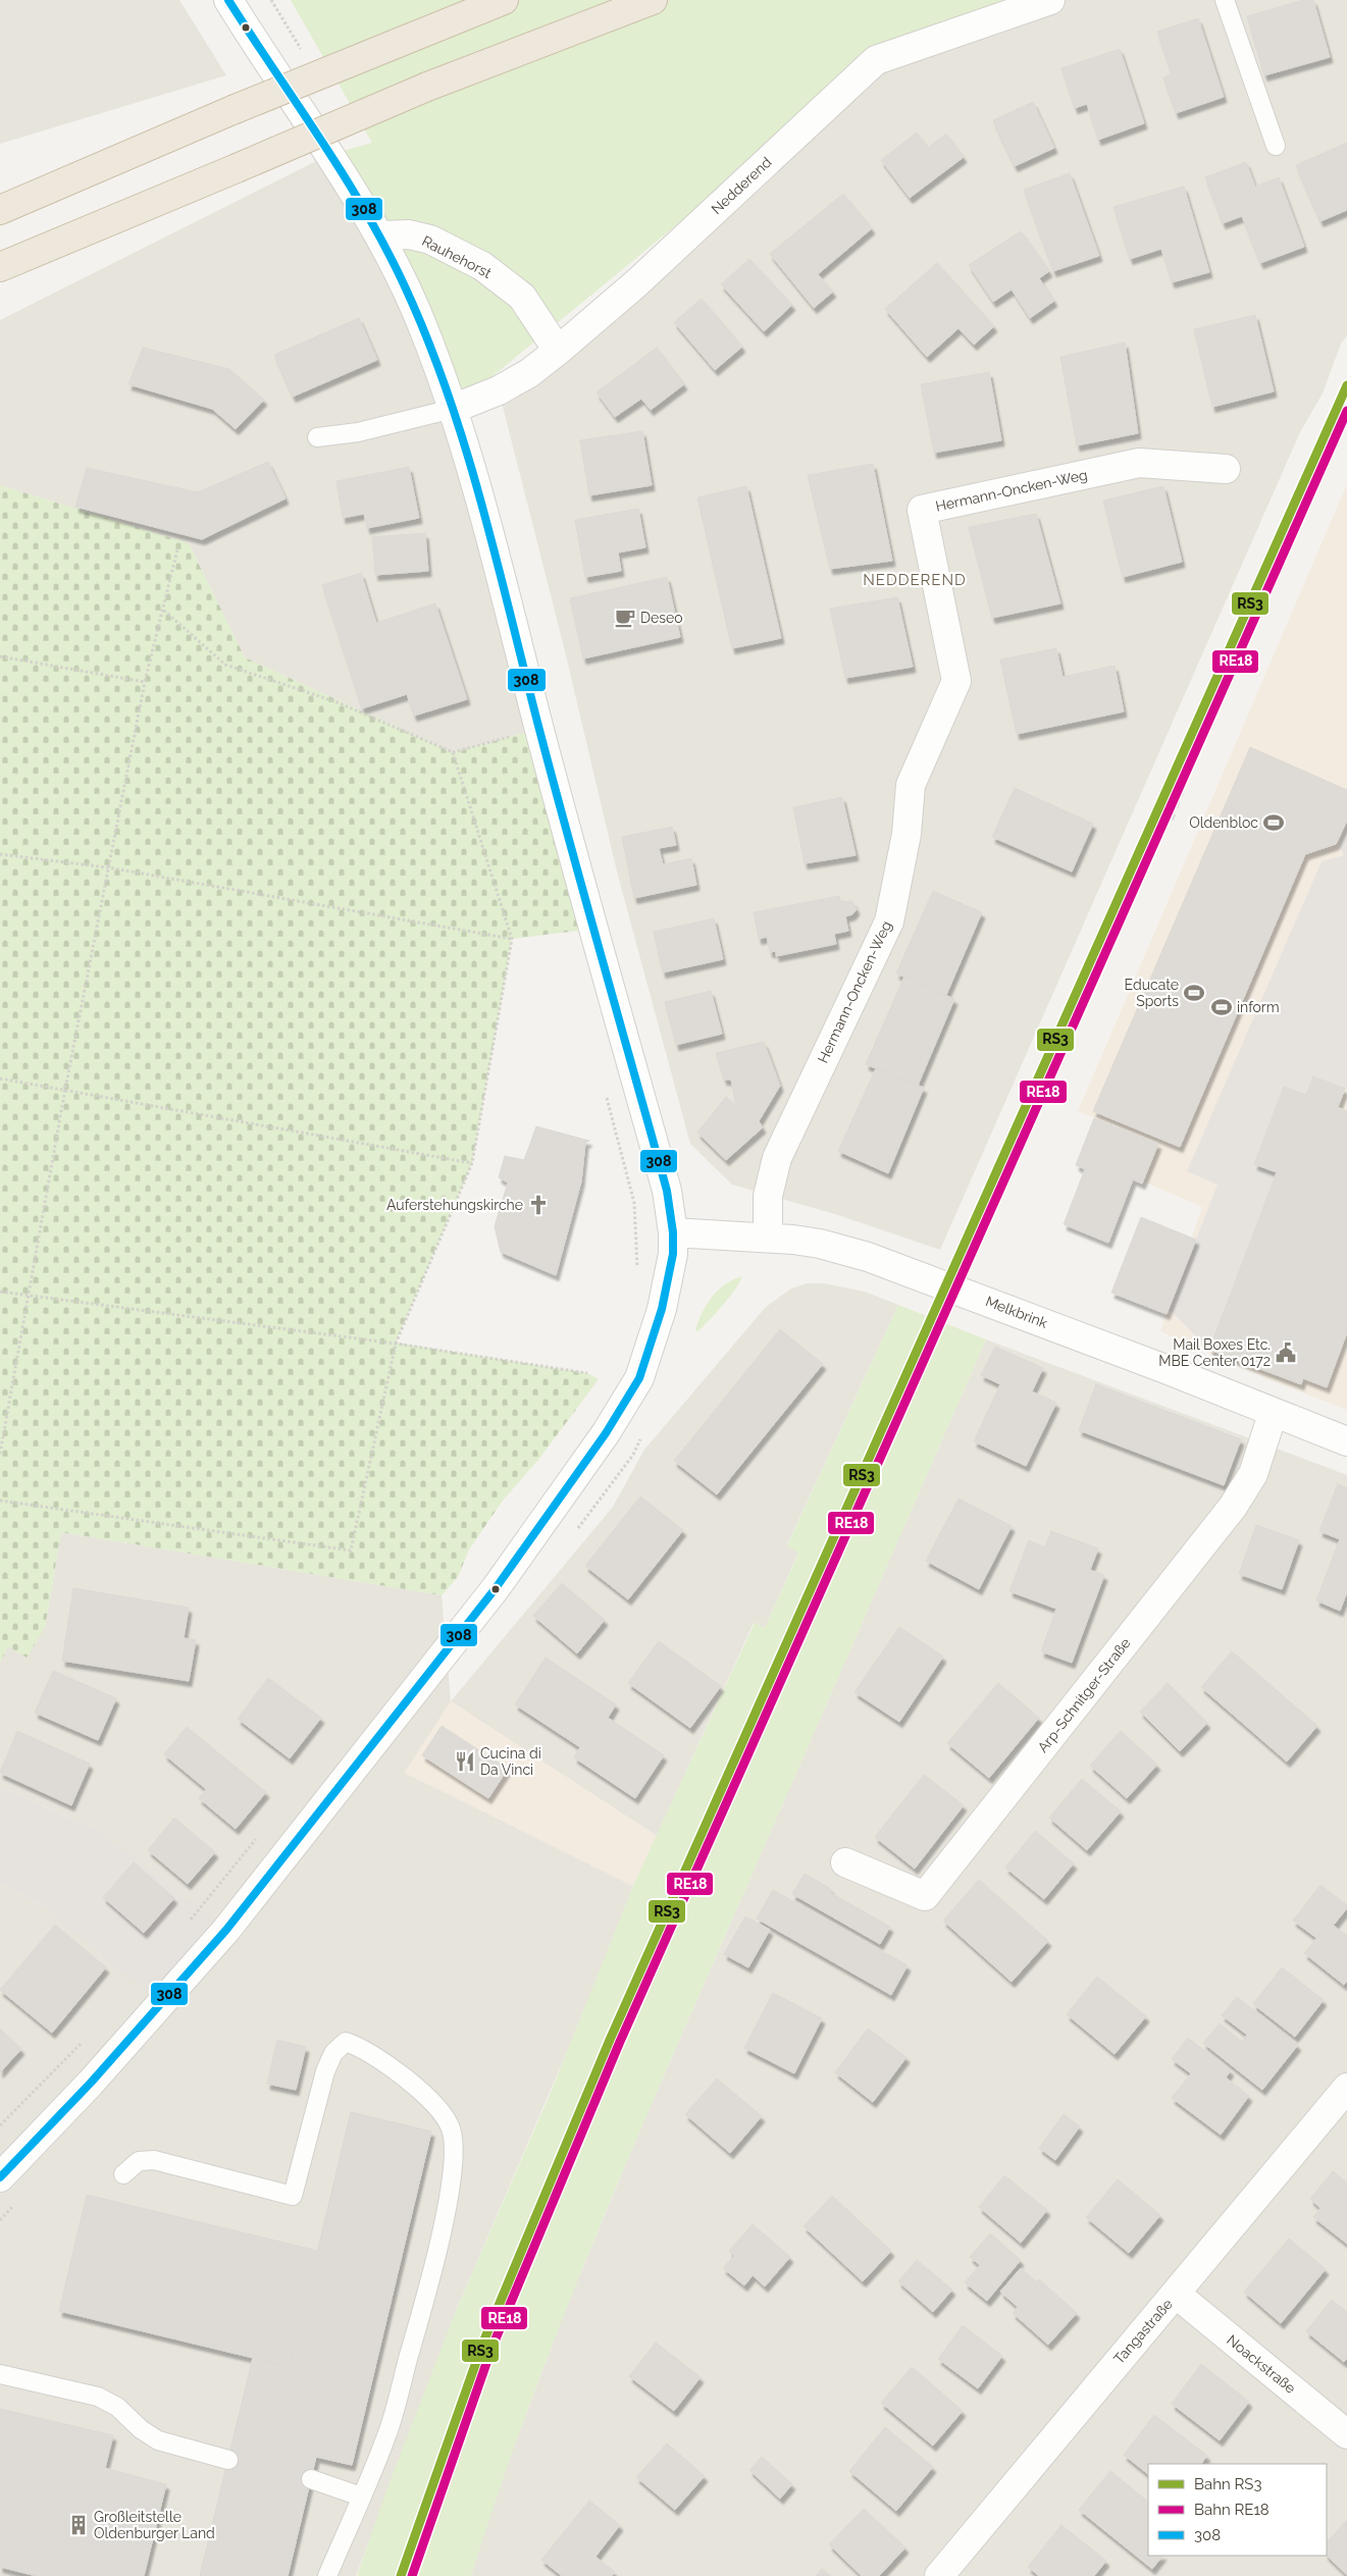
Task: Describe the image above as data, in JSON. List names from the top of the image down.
{
  "streets": {
    "street": [
      "Nedderend",
      "Rauhehorst",
      "Hermann-Oncken-Weg",
      "Melkbrink",
      "Arp-Schnitger-Straße",
      "Tangastraße",
      "Noackstraße"
    ]
  },
  "crossings": [
    ["Nedderend", "Rauhehorst"],
    ["Hermann-Oncken-Weg", "Melkbrink"],
    ["Melkbrink", "Arp-Schnitger-Straße"],
    ["Tangastraße", "Noackstraße"]
  ],
  "districts": ["NEDDEREND"],
  "places": {
    "cafe": ["Deseo"],
    "sports": ["Oldenbloc", "Educate Sports", "inform"],
    "church": ["Auferstehungskirche"],
    "public building": ["Mail Boxes Etc. MBE Center 0172"],
    "restaurant": ["Cucina di Da Vinci"],
    "building": ["Großleitstelle Oldenburger Land"]
  },
  "lines": ["transit line 308", "rail line RS3", "rail line RE18"],
  "legend": ["Bahn RS3", "Bahn RE18", "308"]
}
